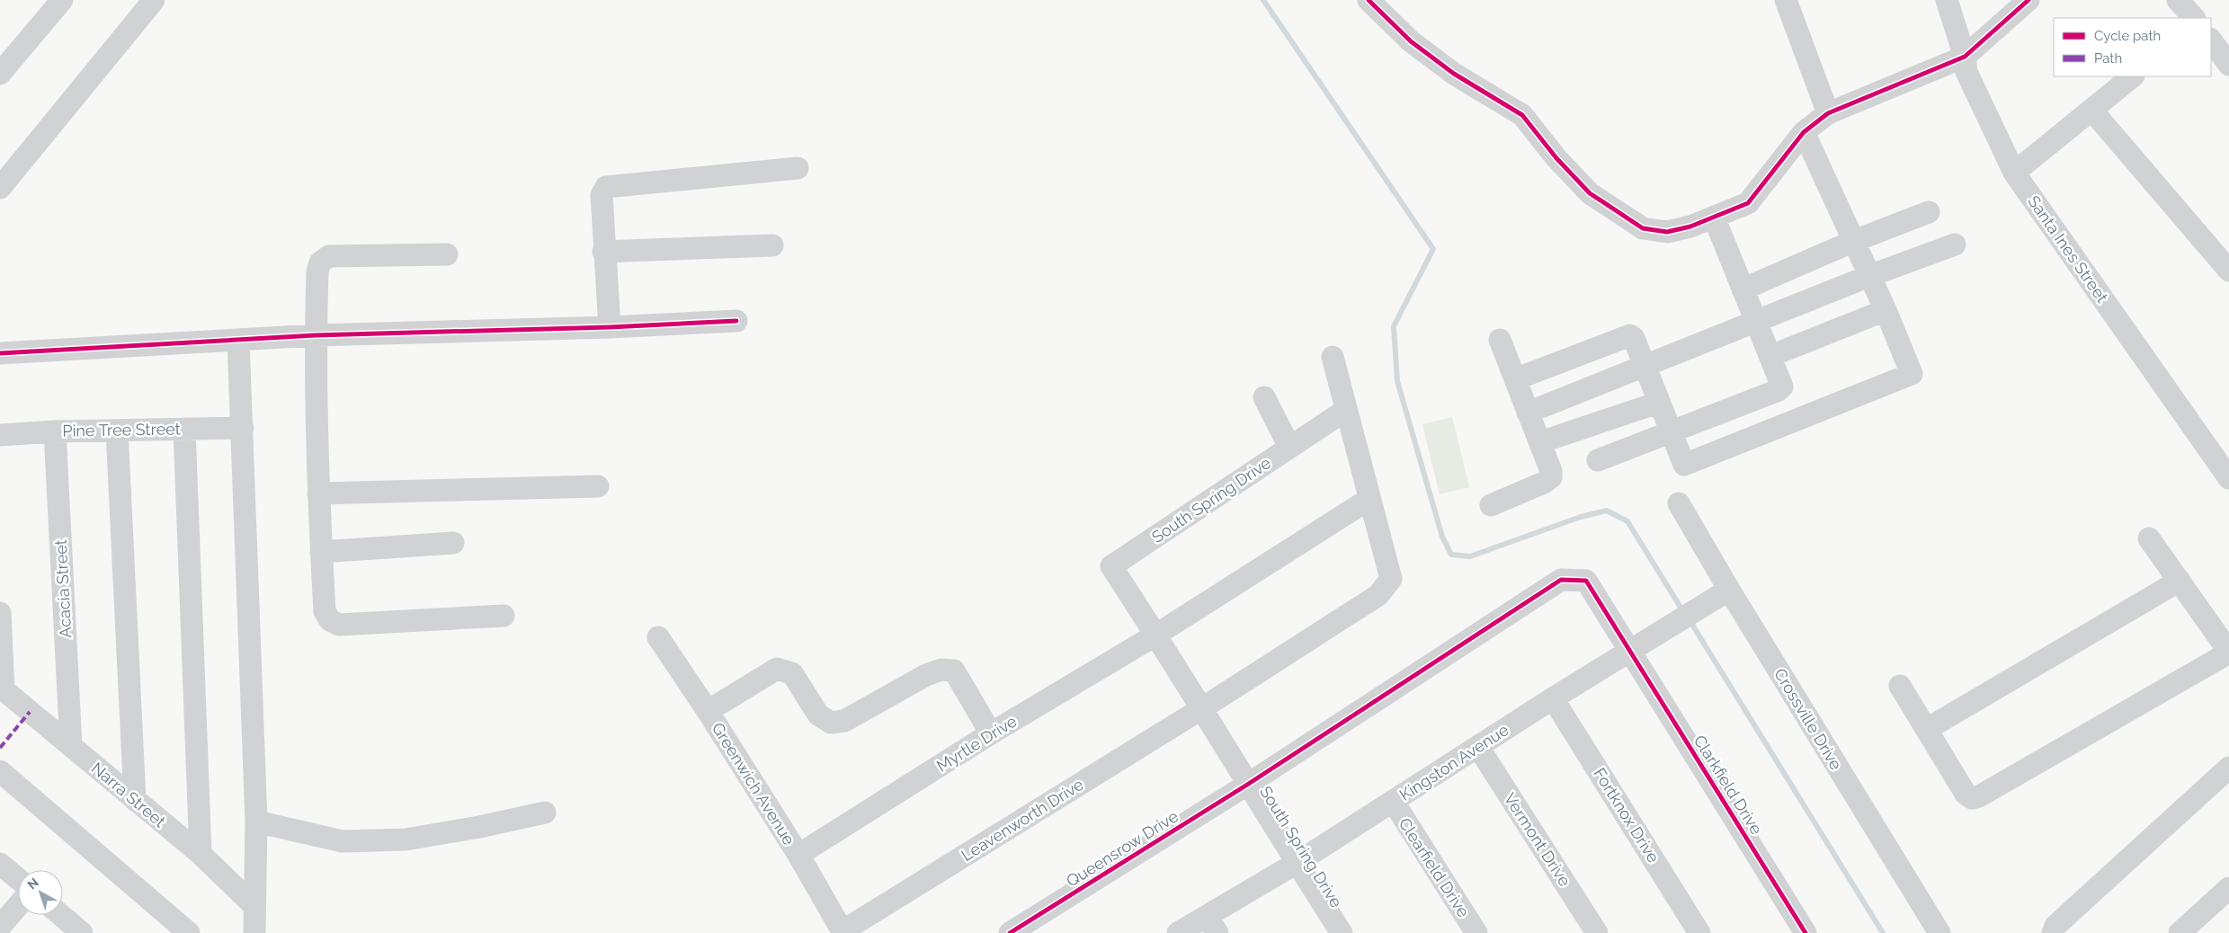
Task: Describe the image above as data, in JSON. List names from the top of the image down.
{
  "streets": {
    "street": [
      "Santa Ines Street",
      "Pine Tree Street",
      "South Spring Drive",
      "Acacia Street",
      "Crossville Drive",
      "Myrtle Drive",
      "Kingston Avenue",
      "Greenwich Avenue",
      "Clarkfield Drive",
      "Narra Street",
      "Fortknox Drive",
      "Leavenworth Drive",
      "Vermont Drive",
      "Queensrow Drive",
      "Clearfield Drive"
    ]
  },
  "crossings": [
    ["Pine Tree Street", "Acacia Street"],
    ["South Spring Drive", "Myrtle Drive"],
    ["South Spring Drive", "Kingston Avenue"],
    ["South Spring Drive", "Clarkfield Drive"],
    ["South Spring Drive", "Leavenworth Drive"],
    ["South Spring Drive", "Queensrow Drive"],
    ["Acacia Street", "Narra Street"],
    ["Crossville Drive", "Kingston Avenue"],
    ["Myrtle Drive", "Greenwich Avenue"],
    ["Myrtle Drive", "Leavenworth Drive"],
    ["Kingston Avenue", "Clarkfield Drive"],
    ["Kingston Avenue", "Fortknox Drive"],
    ["Kingston Avenue", "Vermont Drive"],
    ["Kingston Avenue", "Clearfield Drive"],
    ["Greenwich Avenue", "Leavenworth Drive"],
    ["Clarkfield Drive", "Queensrow Drive"]
  ],
  "legend": ["Cycle path", "Path"],
  "north": "top left"
}
